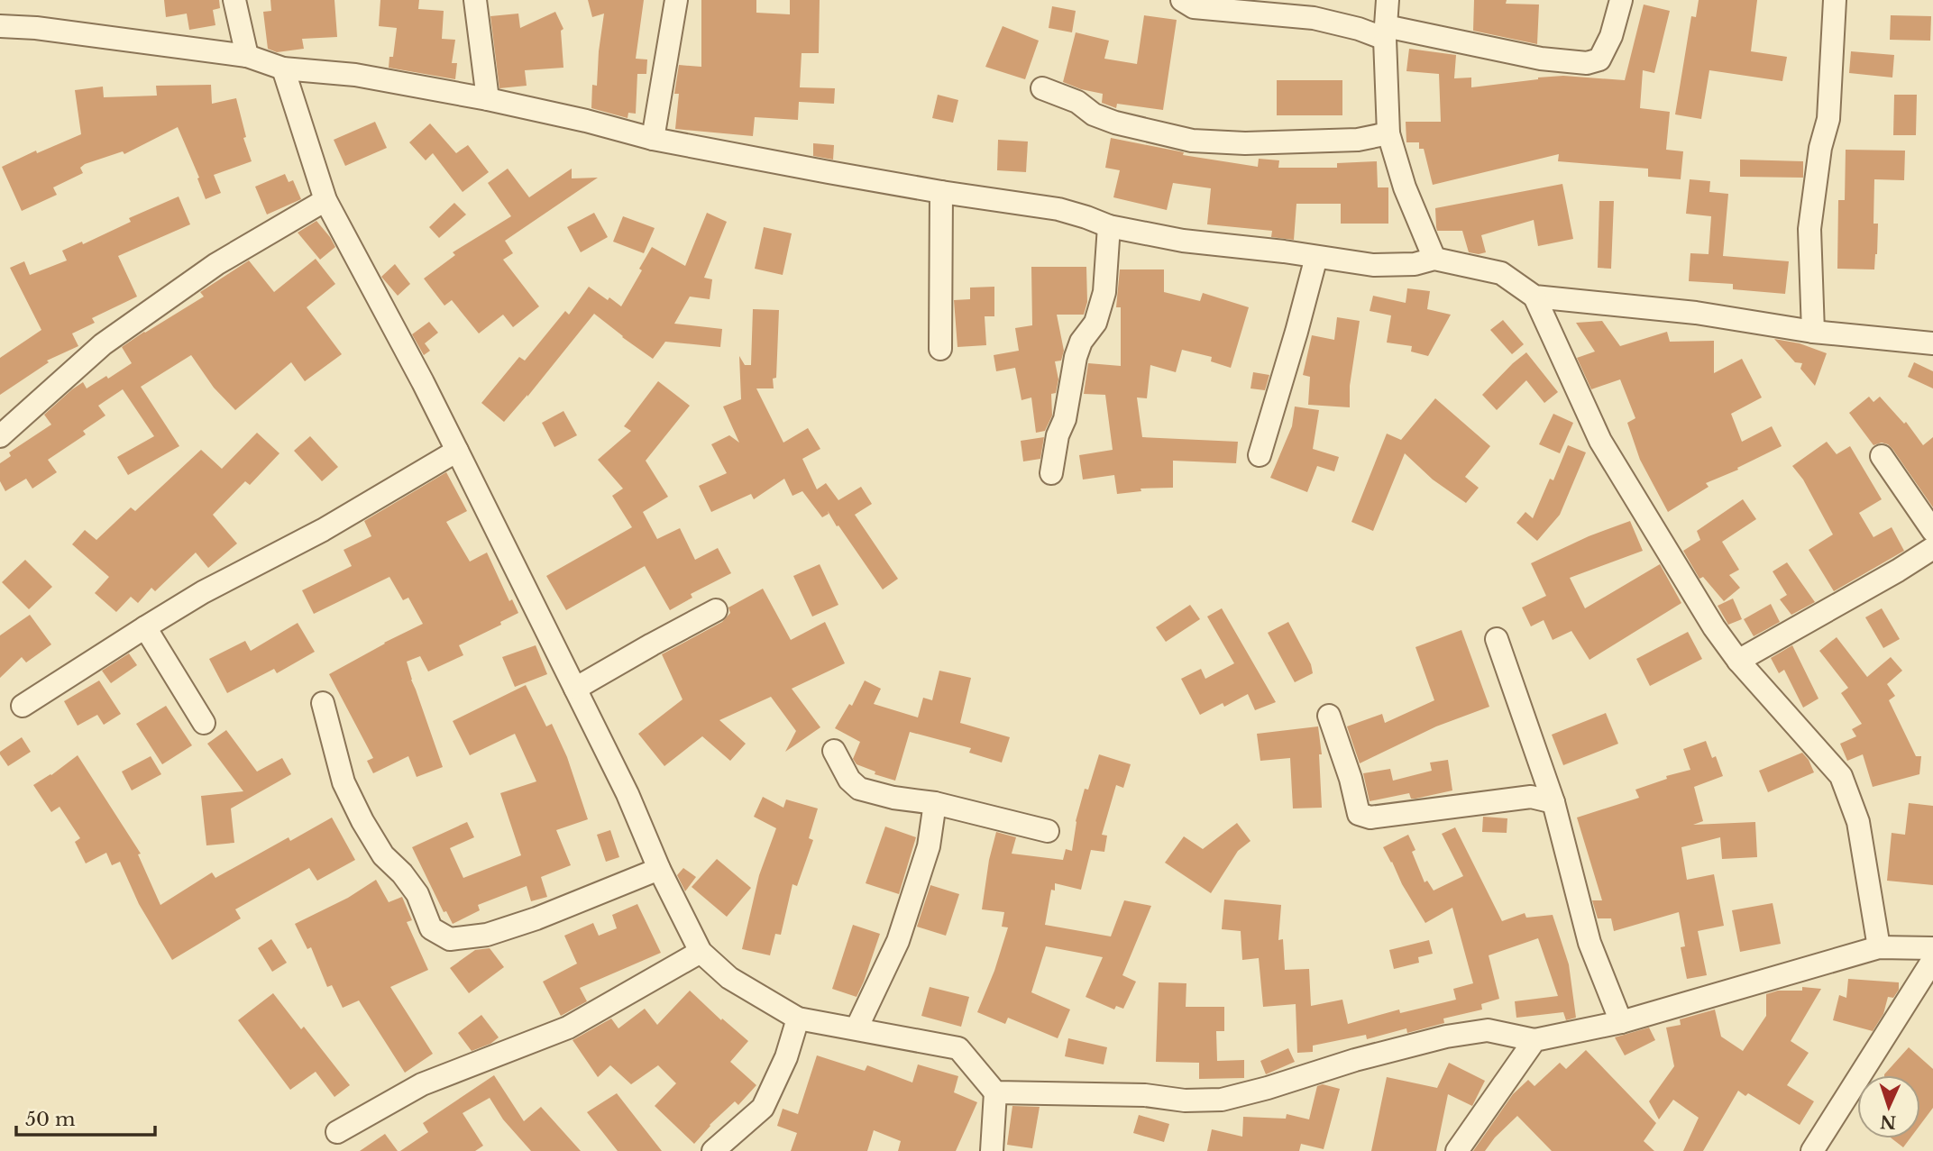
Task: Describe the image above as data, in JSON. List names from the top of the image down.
{
  "scale_bar": "50 m",
  "north": "bottom"
}
